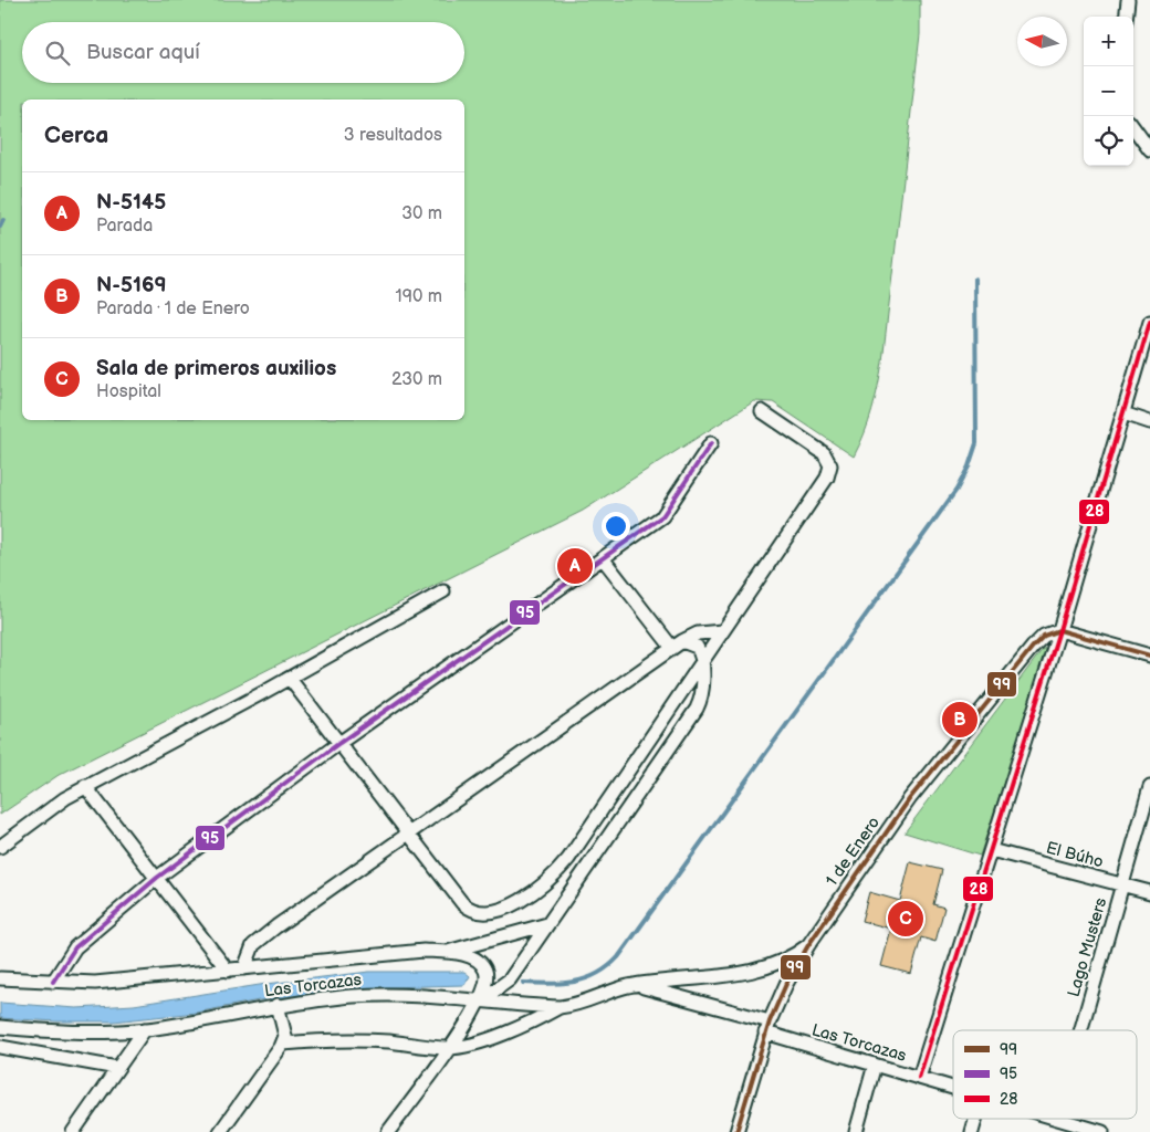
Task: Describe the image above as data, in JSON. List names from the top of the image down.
{
  "streets": {
    "street": [
      "1 de Enero",
      "El Búho",
      "Lago Musters",
      "Las Torcazas"
    ]
  },
  "crossings": [
    ["1 de Enero", "Las Torcazas"],
    ["El Búho", "Lago Musters"]
  ],
  "lines": ["transit line 28", "transit line 95", "transit line 99"],
  "legend": ["99", "95", "28"],
  "north": "left",
  "page": {
    "map_buttons": ["+", "−"],
    "search": "Buscar aquí",
    "heading": ["Cerca", "3 resultados"],
    "list": [
      {
        "mark": "A",
        "name": "N-5145",
        "note": "Parada",
        "value": "30 m"
      },
      {
        "mark": "B",
        "name": "N-5169",
        "note": "Parada · 1 de Enero",
        "value": "190 m"
      },
      {
        "mark": "C",
        "name": "Sala de primeros auxilios",
        "note": "Hospital",
        "value": "230 m"
      }
    ],
    "pins": ["A", "B", "C"]
  }
}
